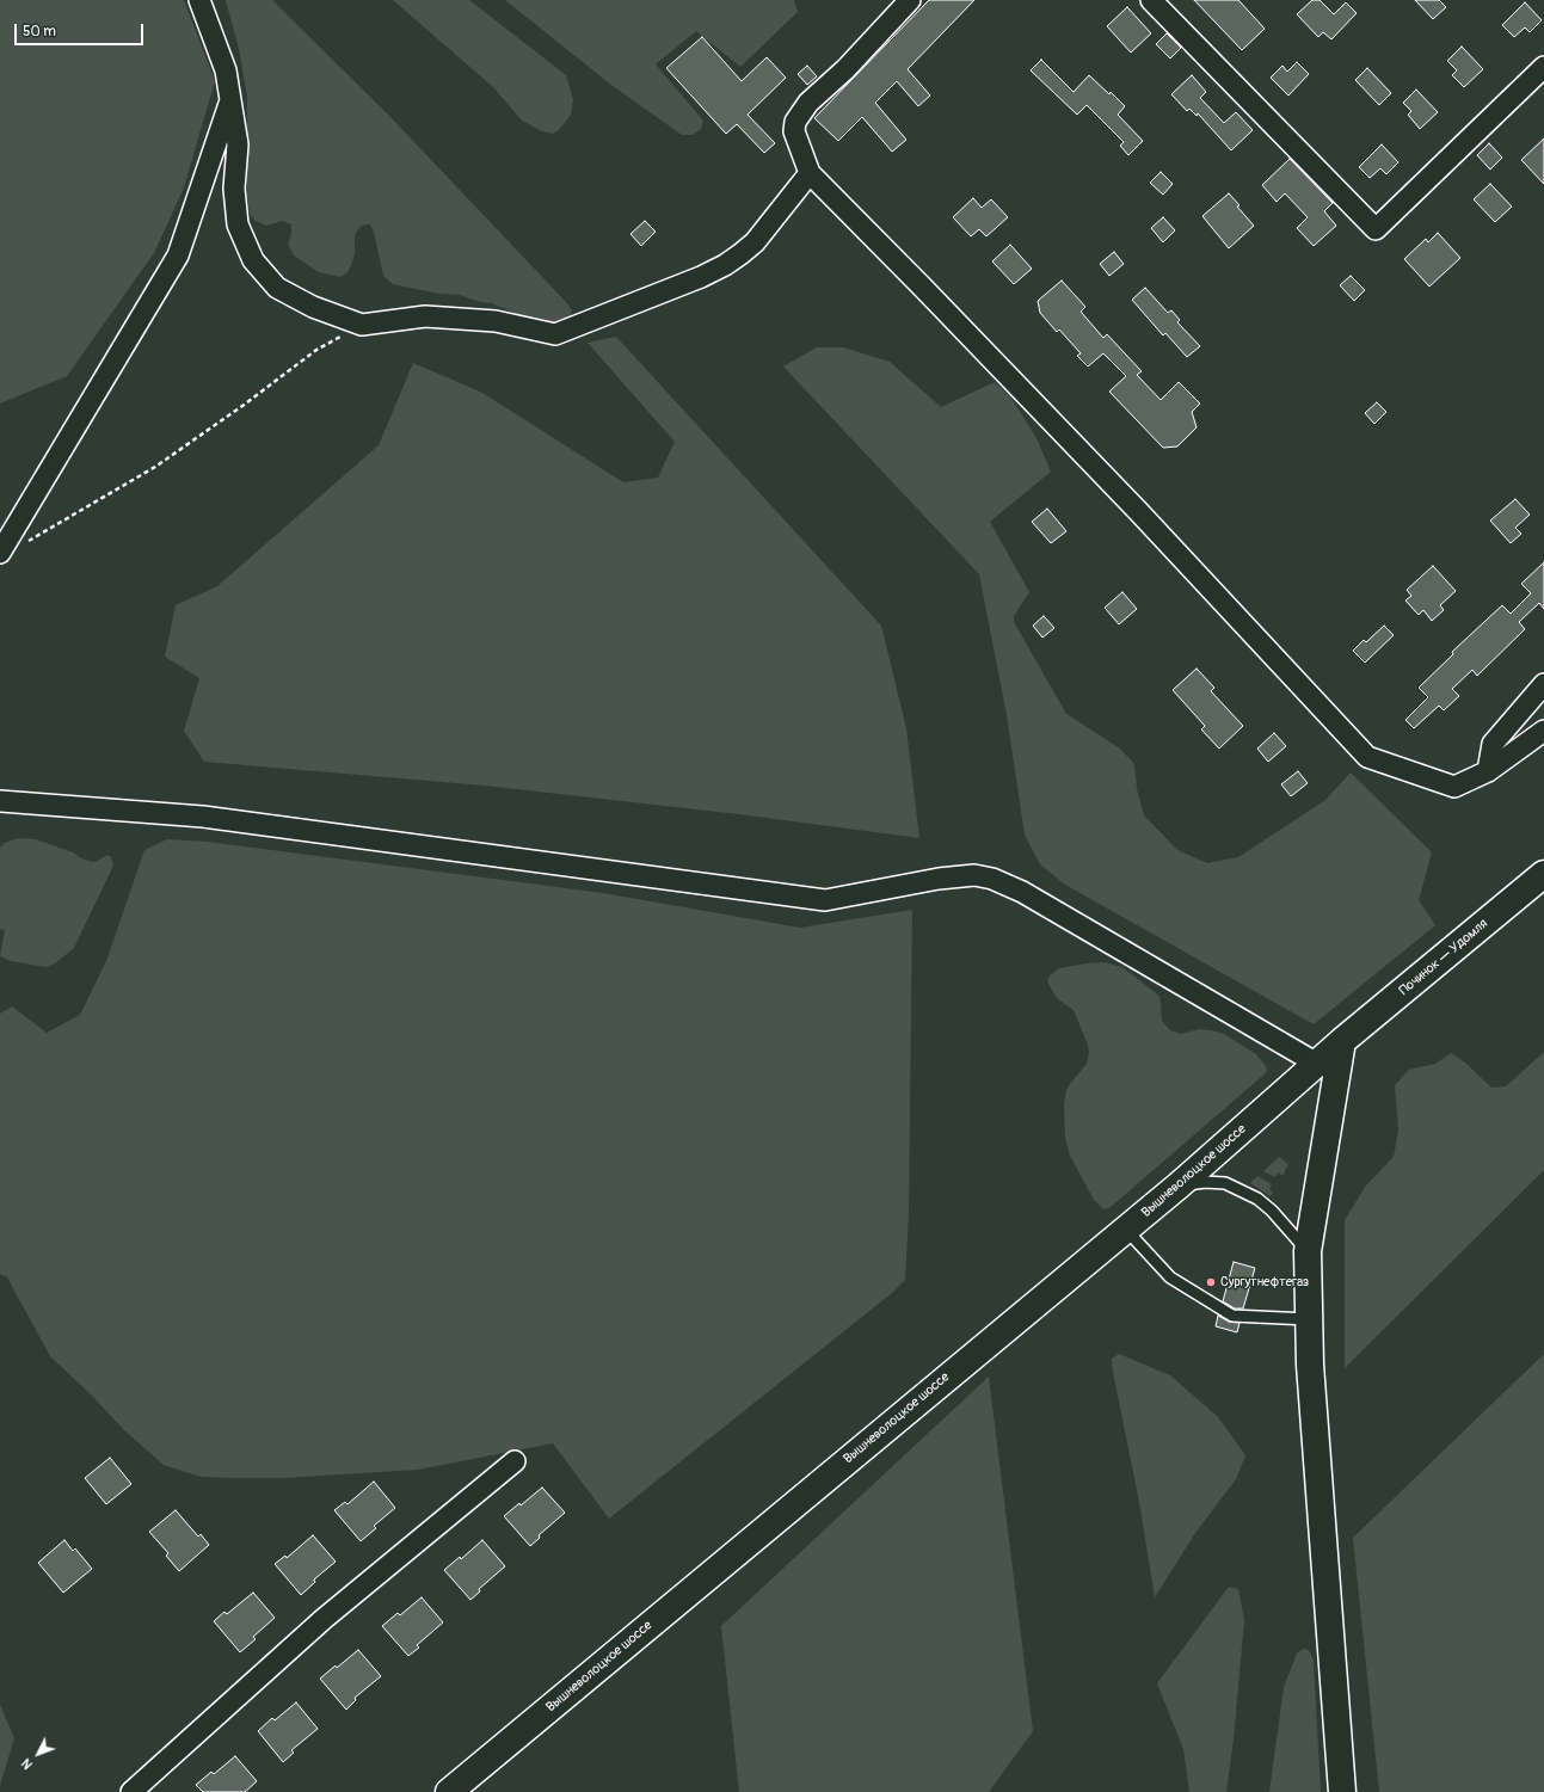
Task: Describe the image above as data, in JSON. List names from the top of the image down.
{
  "streets": {
    "main road": ["Починок — Удомля", "Вышневолоцкое шоссе"]
  },
  "crossings": [
    ["Починок — Удомля", "Вышневолоцкое шоссе"]
  ],
  "places": ["Сургутнефтегаз"],
  "scale_bar": "50 m",
  "north": "bottom left"
}
